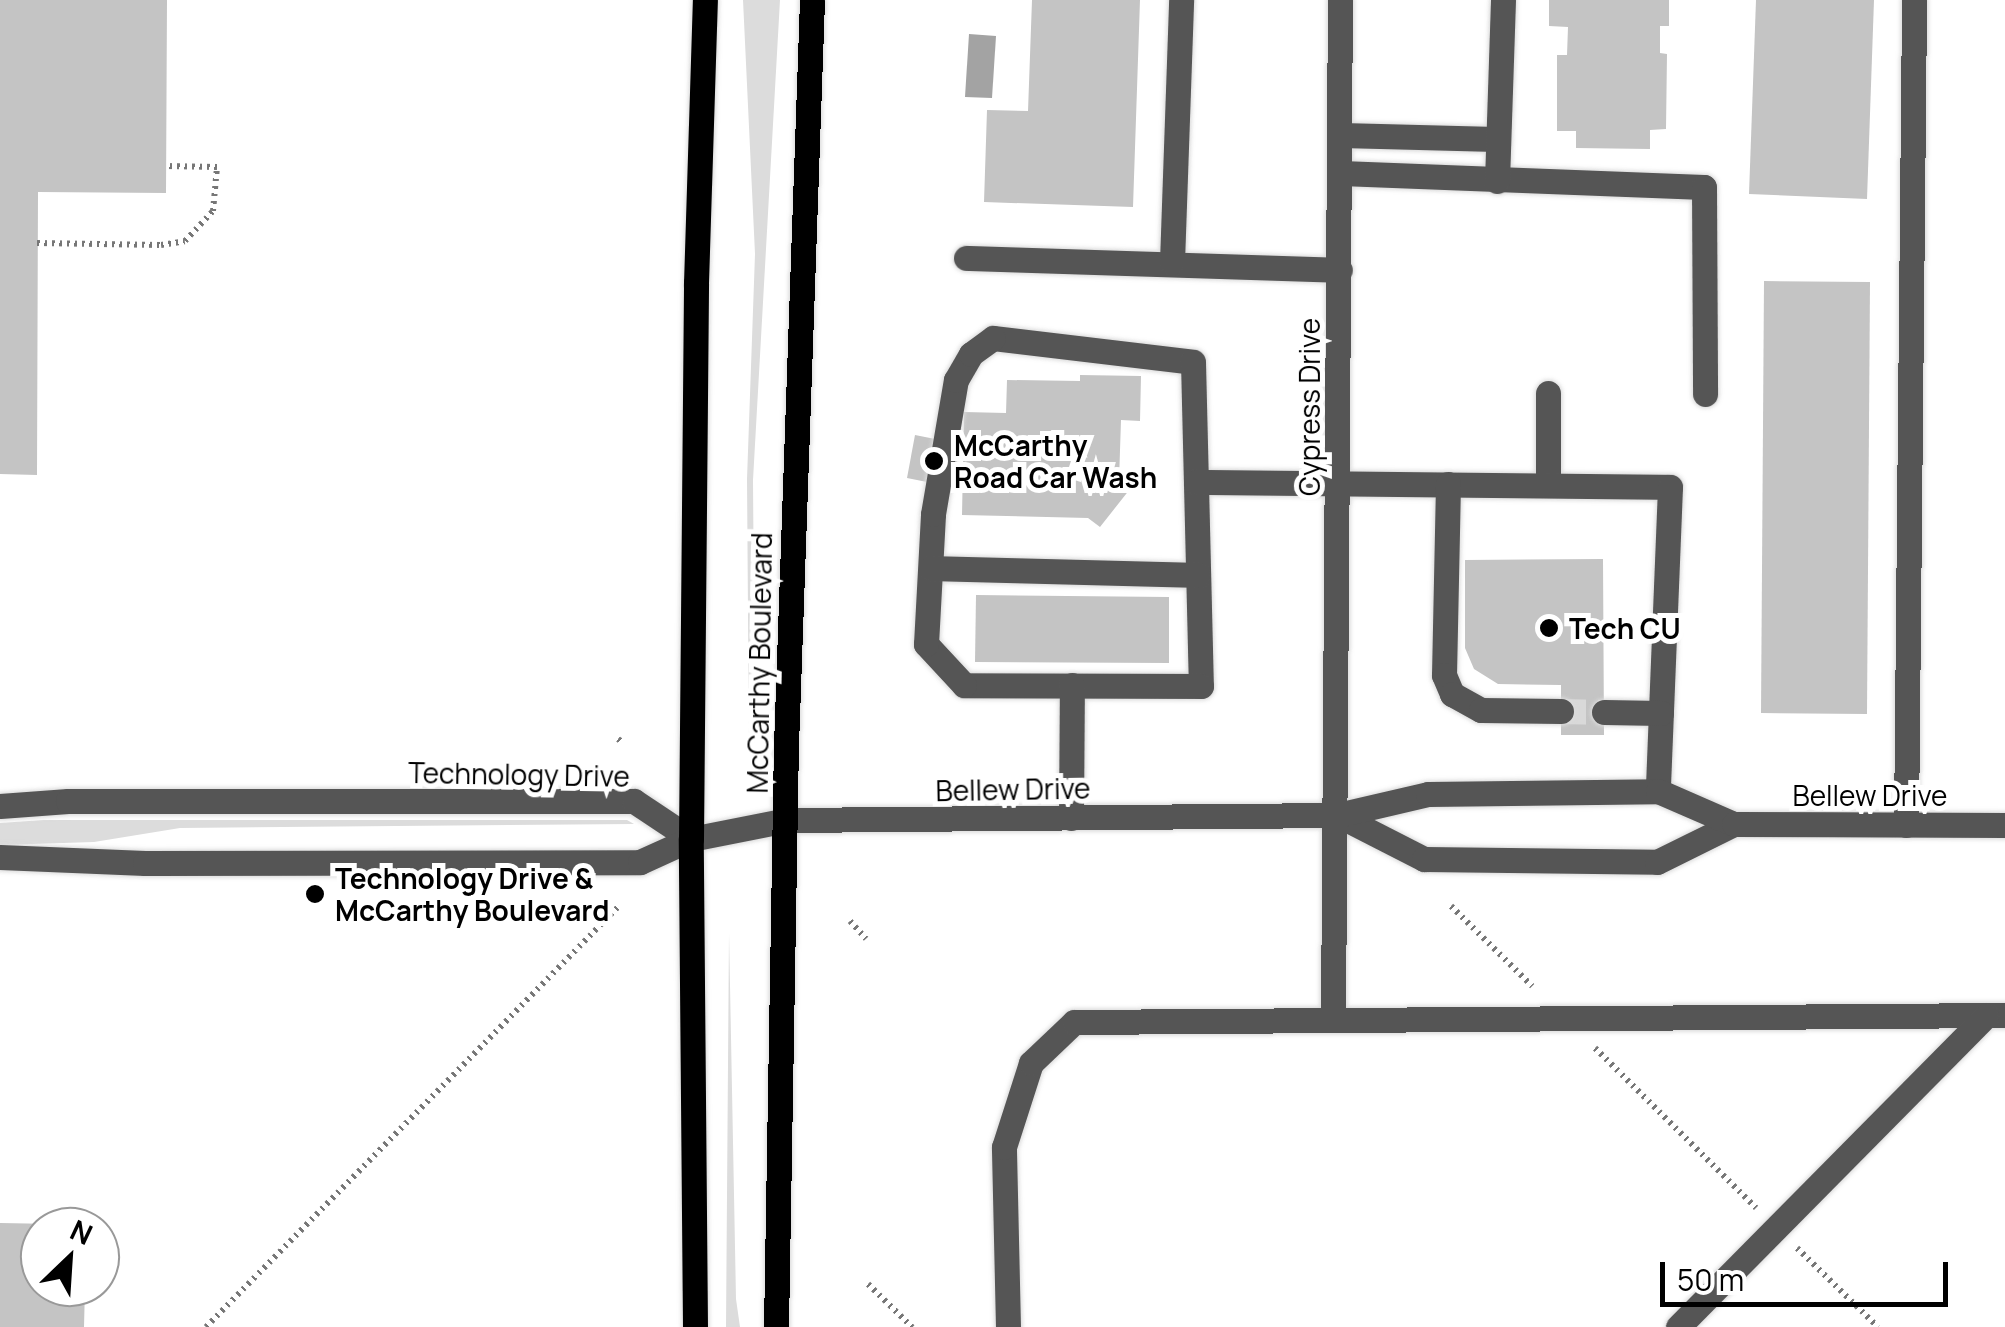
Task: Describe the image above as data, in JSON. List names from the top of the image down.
{
  "streets": {
    "main road": ["McCarthy Boulevard"],
    "street": ["Cypress Drive", "Technology Drive", "Bellew Drive"]
  },
  "crossings": [
    ["Cypress Drive", "Bellew Drive"],
    ["McCarthy Boulevard", "Bellew Drive"],
    ["Technology Drive", "Bellew Drive"]
  ],
  "places": ["McCarthy Road Car Wash", "Tech CU", "Technology Drive & McCarthy Boulevard"],
  "scale_bar": "50 m",
  "north": "top right"
}
